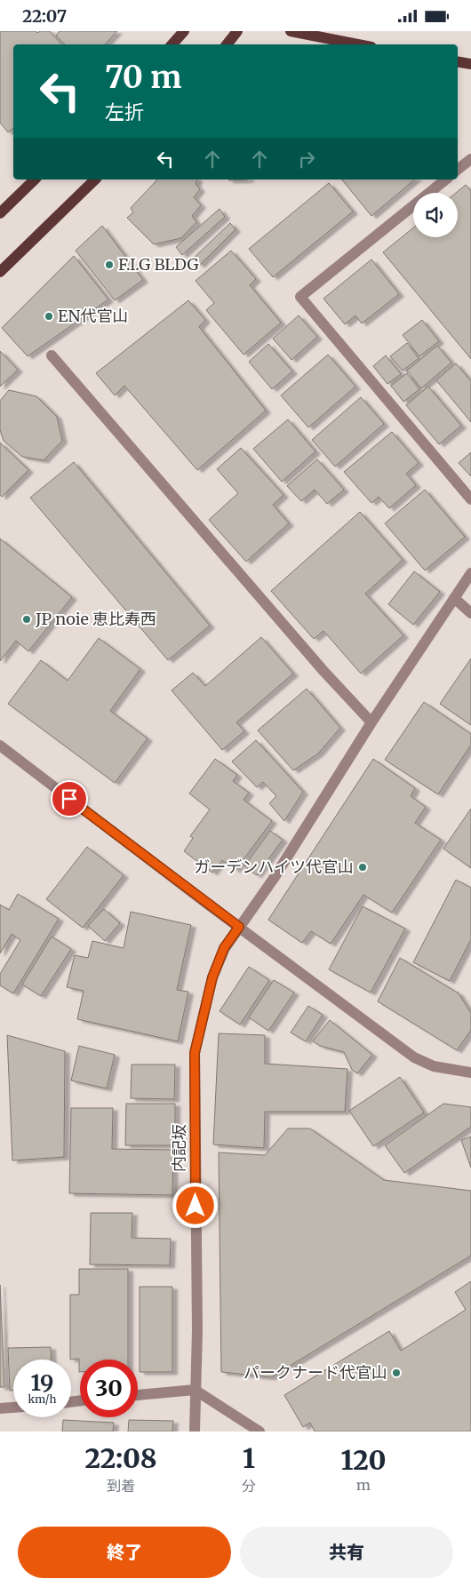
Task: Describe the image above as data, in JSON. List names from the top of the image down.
{
  "streets": {
    "street": ["内記坂"]
  },
  "places": [
    "F.I.G BLDG",
    "EN代官山",
    "JP noie 恵比寿西",
    "ガーデンハイツ代官山",
    "パークナード代官山"
  ],
  "page": {
    "status": "22:07",
    "turn": ["70 m", "左折"],
    "speed": "19 km/h",
    "limit": "30",
    "eta": [
      "22:08",
      "到着",
      "1",
      "分",
      "120",
      "m"
    ],
    "buttons": ["終了", "共有"]
  }
}
